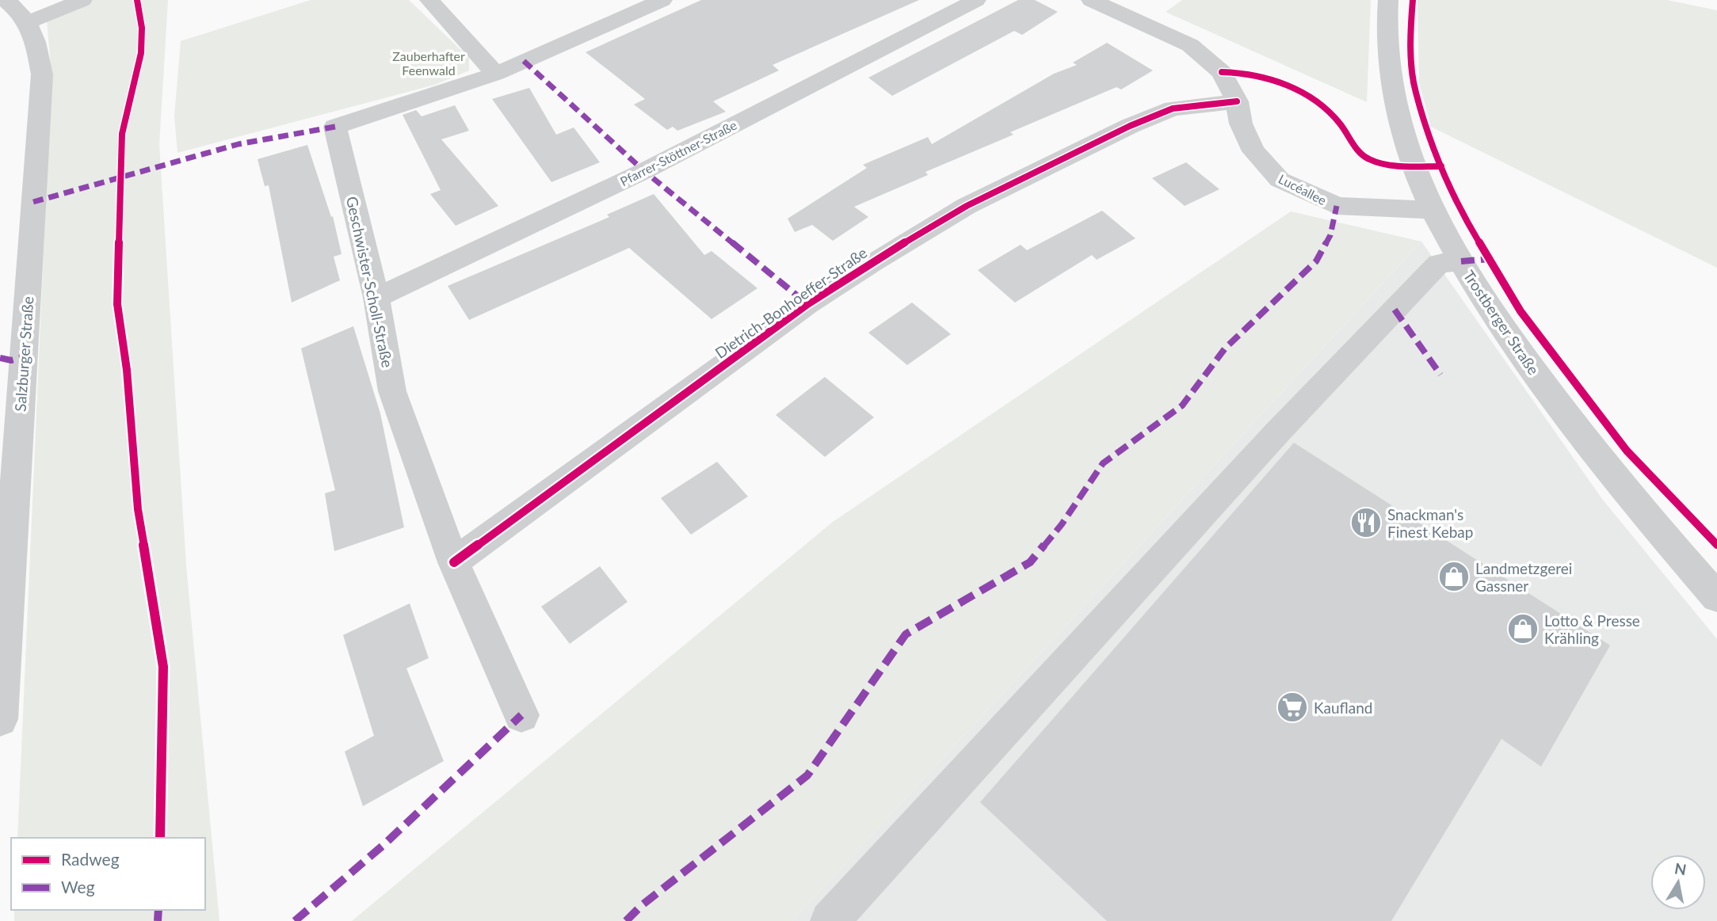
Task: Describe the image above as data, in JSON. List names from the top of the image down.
{
  "streets": {
    "street": [
      "Pfarrer-Stöttner-Straße",
      "Lucéallee",
      "Geschwister-Scholl-Straße",
      "Dietrich-Bonhoeffer-Straße",
      "Trostberger Straße",
      "Salzburger Straße"
    ]
  },
  "crossings": [
    ["Pfarrer-Stöttner-Straße", "Geschwister-Scholl-Straße"],
    ["Lucéallee", "Dietrich-Bonhoeffer-Straße"],
    ["Lucéallee", "Trostberger Straße"],
    ["Geschwister-Scholl-Straße", "Dietrich-Bonhoeffer-Straße"]
  ],
  "parks": ["Zauberhafter Feenwald"],
  "places": {
    "restaurant": ["Snackman's Finest Kebap"],
    "shop": ["Landmetzgerei Gassner", "Lotto & Presse Krähling"],
    "supermarket": ["Kaufland"]
  },
  "legend": ["Radweg", "Weg"],
  "north": "top"
}
